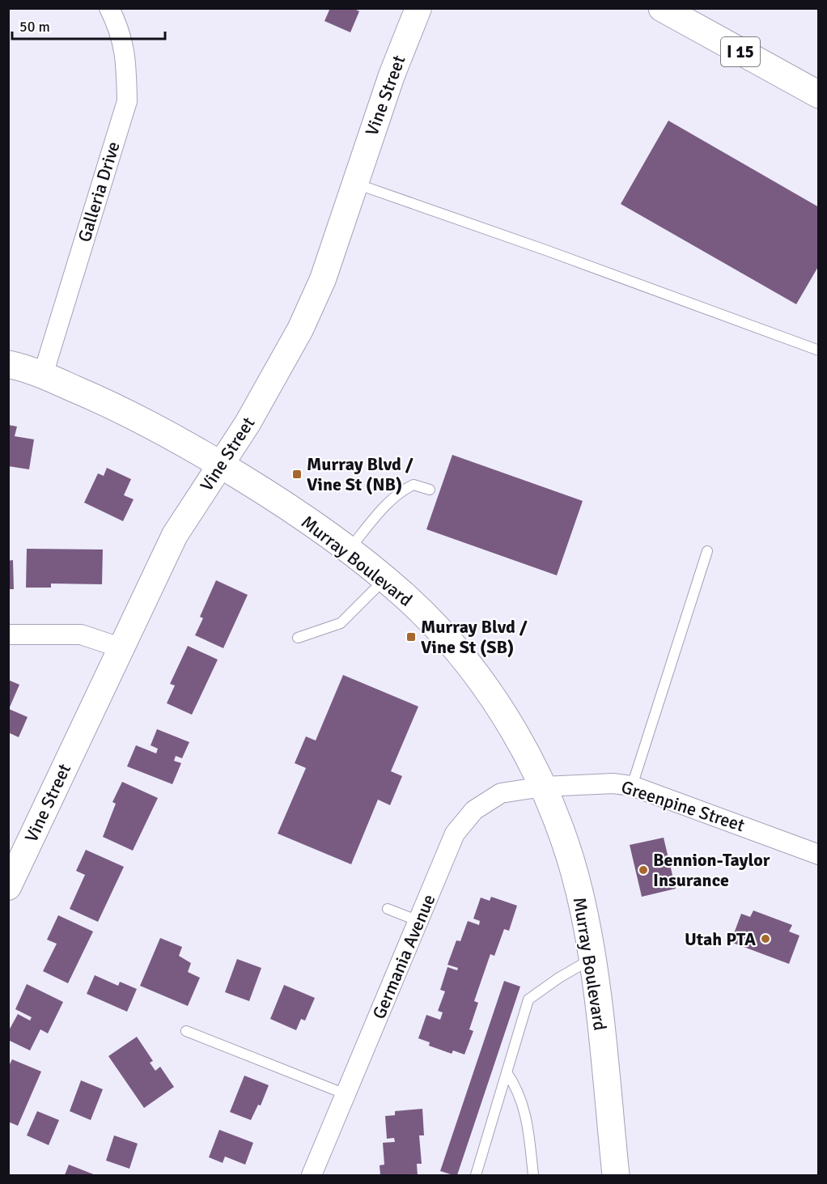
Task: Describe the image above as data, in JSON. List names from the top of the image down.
{
  "streets": {
    "main road": ["I 15", "Murray Boulevard"],
    "street": [
      "Vine Street",
      "Galleria Drive",
      "Greenpine Street",
      "Germania Avenue"
    ]
  },
  "crossings": [
    ["Vine Street", "Murray Boulevard"],
    ["Galleria Drive", "Murray Boulevard"],
    ["Murray Boulevard", "Greenpine Street"],
    ["Murray Boulevard", "Germania Avenue"],
    ["Greenpine Street", "Germania Avenue"]
  ],
  "places": {
    "transit": ["Murray Blvd / Vine St (NB)", "Murray Blvd / Vine St (SB)"],
    "other": ["Bennion-Taylor Insurance", "Utah PTA"]
  },
  "scale_bar": "50 m"
}
